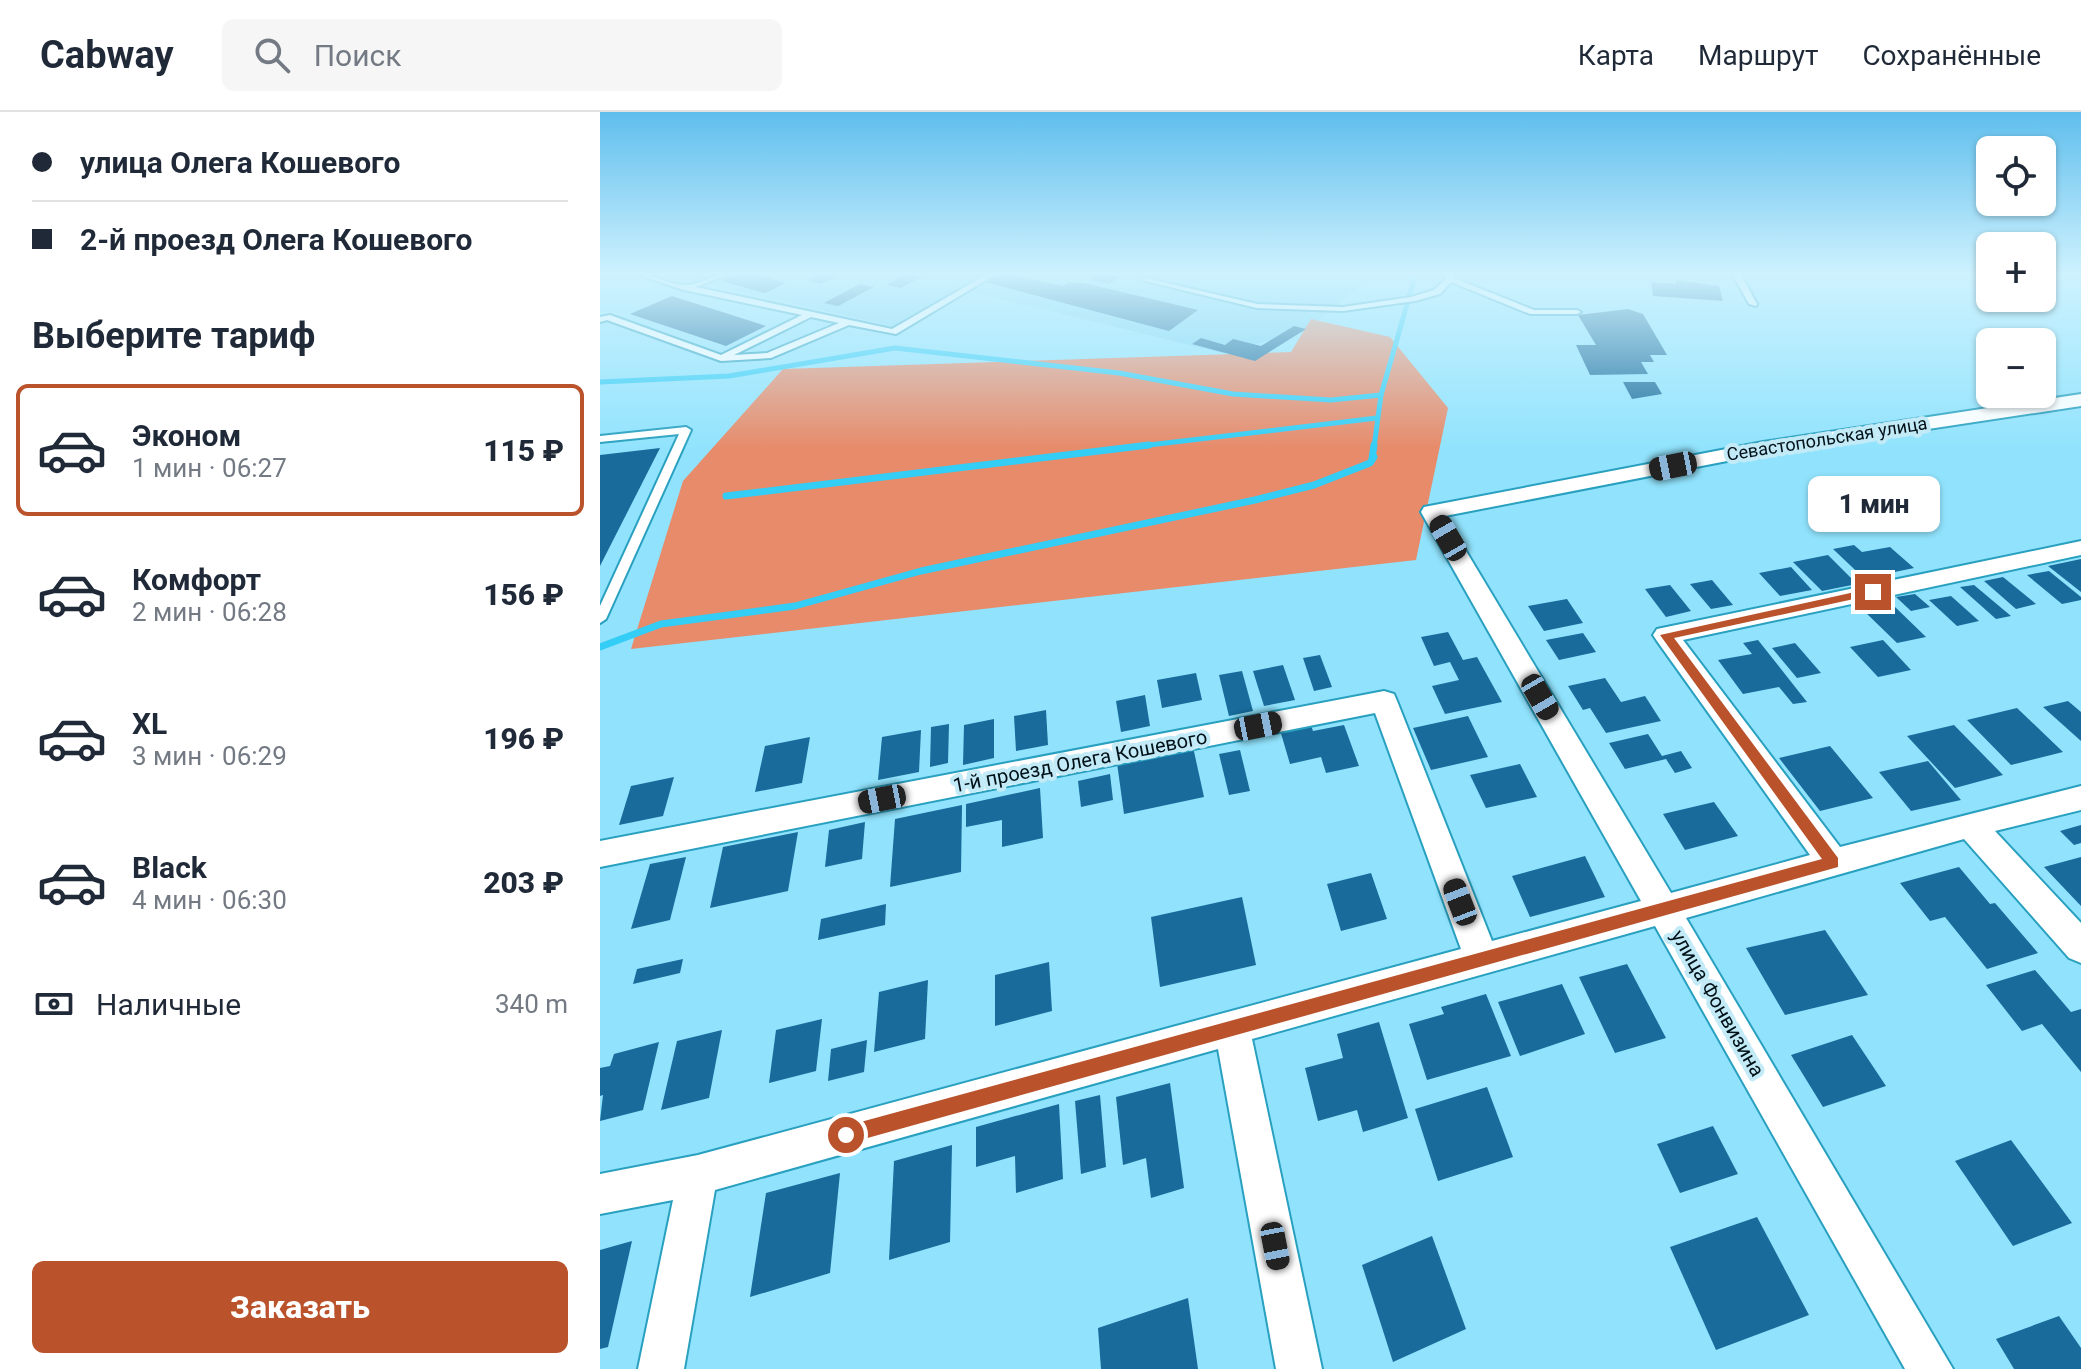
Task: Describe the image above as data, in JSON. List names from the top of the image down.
{
  "streets": {
    "street": ["Севастопольская улица", "1-й проезд Олега Кошевого", "улица Фонвизина"]
  },
  "crossings": [
    ["Севастопольская улица", "улица Фонвизина"]
  ],
  "page": {
    "header": "Cabway",
    "search": "Поиск",
    "nav": ["Карта", "Маршрут", "Сохранённые"],
    "banner": ["улица Олега Кошевого", "2-й проезд Олега Кошевого"],
    "map_buttons": ["+", "−"],
    "heading": "Выберите тариф",
    "list": [
      {
        "name": "Эконом",
        "note": "1 мин · 06:27",
        "value": "115 ₽"
      },
      {
        "name": "Комфорт",
        "note": "2 мин · 06:28",
        "value": "156 ₽"
      },
      {
        "name": "XL",
        "note": "3 мин · 06:29",
        "value": "196 ₽"
      },
      {
        "name": "Black",
        "note": "4 мин · 06:30",
        "value": "203 ₽"
      }
    ],
    "bubble": "1 мин",
    "pay": ["Наличные", "340 m"],
    "buttons": "Заказать"
  }
}
